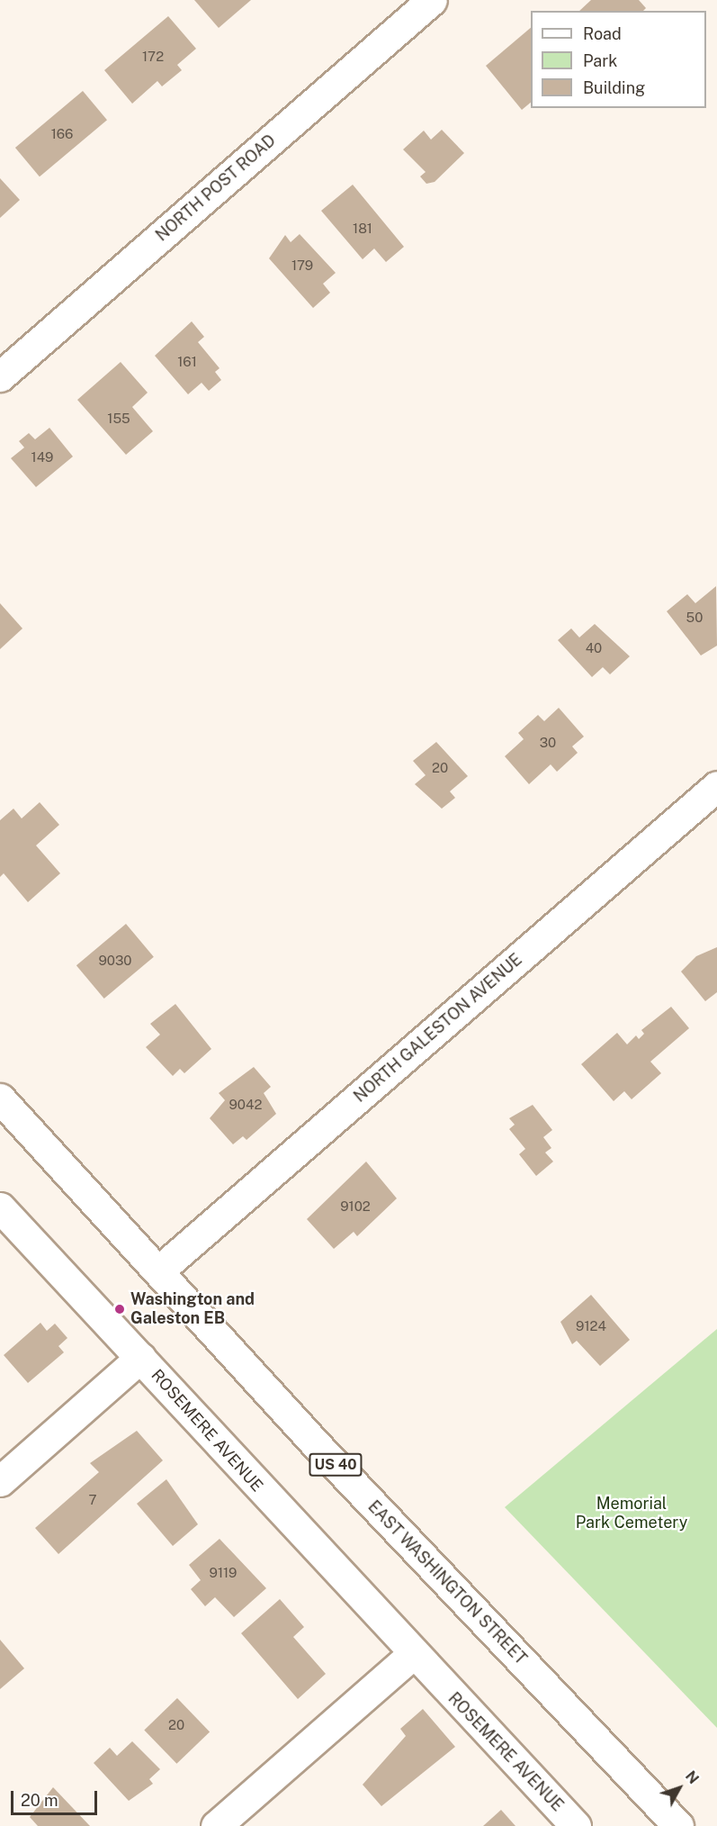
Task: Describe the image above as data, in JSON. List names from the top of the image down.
{
  "streets": {
    "street": [
      "NORTH POST ROAD",
      "NORTH GALESTON AVENUE",
      "ROSEMERE AVENUE",
      "US 40",
      "EAST WASHINGTON STREET"
    ]
  },
  "crossings": [
    ["NORTH GALESTON AVENUE", "EAST WASHINGTON STREET"]
  ],
  "parks": ["Memorial Park Cemetery"],
  "places": ["Washington and Galeston EB"],
  "house_numbers": [
    "172",
    "166",
    "181",
    "179",
    "161",
    "155",
    "149",
    "50",
    "40",
    "30",
    "20",
    "9030",
    "9042",
    "9102",
    "9124",
    "7",
    "9119",
    "20"
  ],
  "legend": ["Road", "Park", "Building"],
  "scale_bar": "20 m",
  "north": "top right"
}
